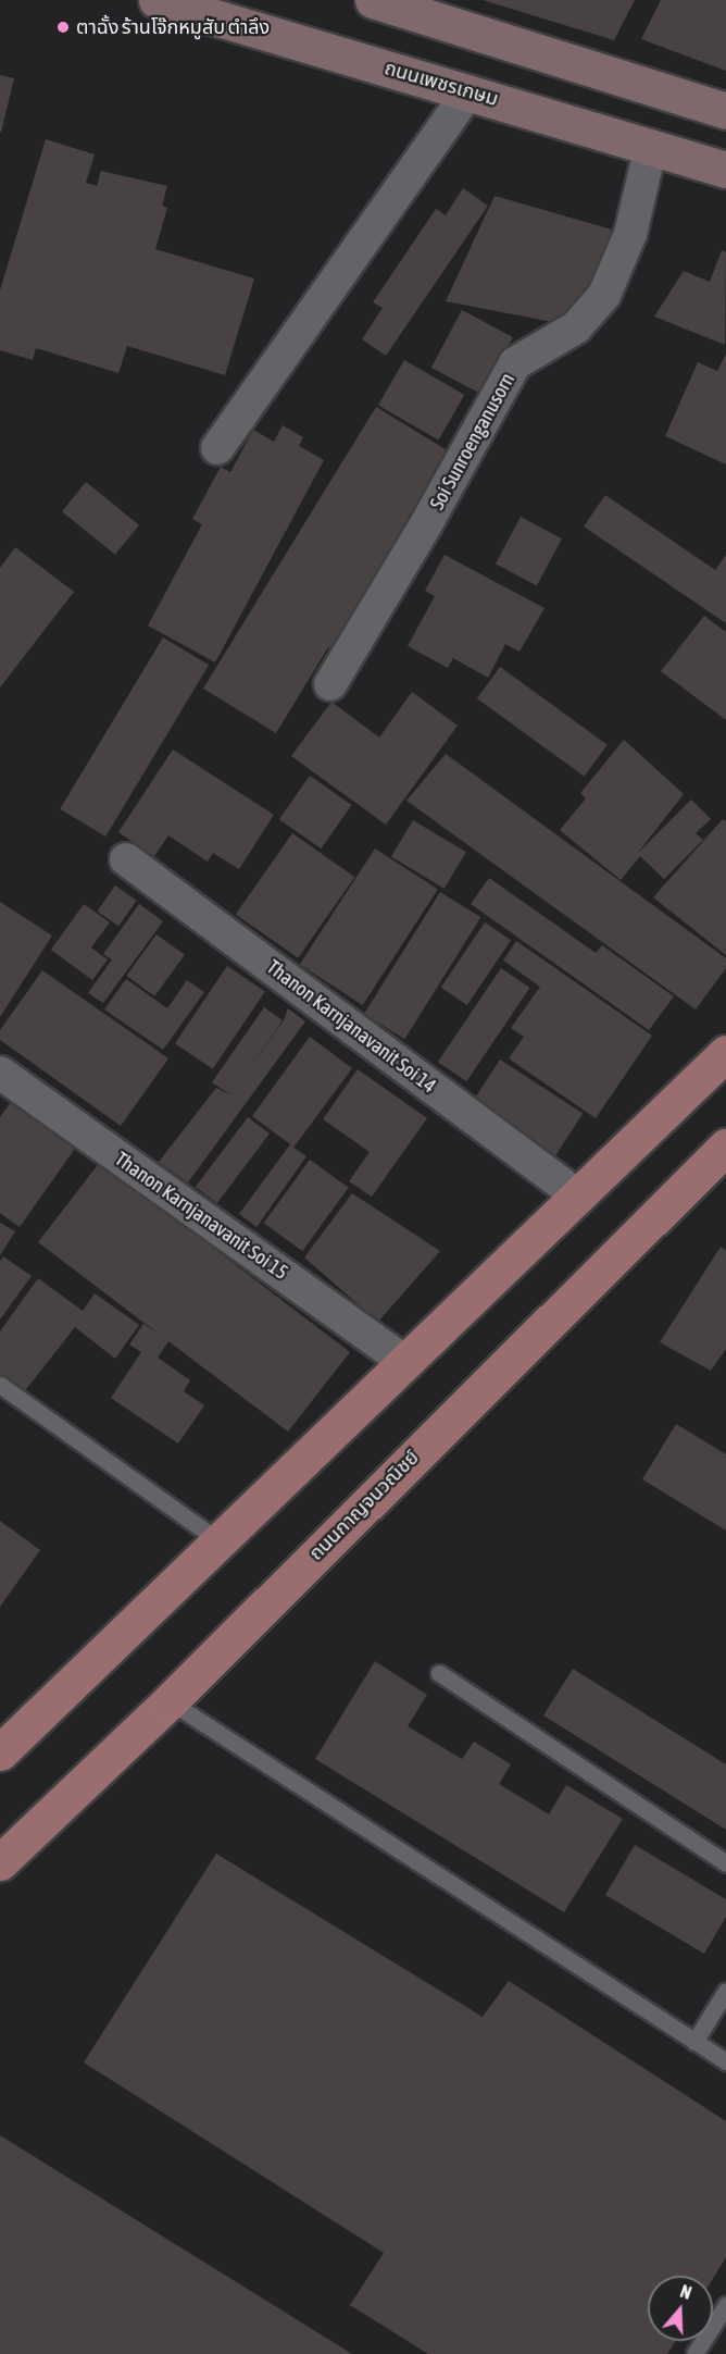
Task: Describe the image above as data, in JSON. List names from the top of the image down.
{
  "streets": {
    "main road": ["ถนนเพชรเกษม", "ถนนกาญจนวณิชย์"],
    "street": ["Soi Sunroenganusorn", "Thanon Karnjanavanit Soi 14", "Thanon Karnjanavanit Soi 15"]
  },
  "crossings": [
    ["ถนนเพชรเกษม", "Soi Sunroenganusorn"]
  ],
  "places": ["ตาฉั้ง ร้านโจ๊กหมูสับ ตำลึง"],
  "north": "top"
}
